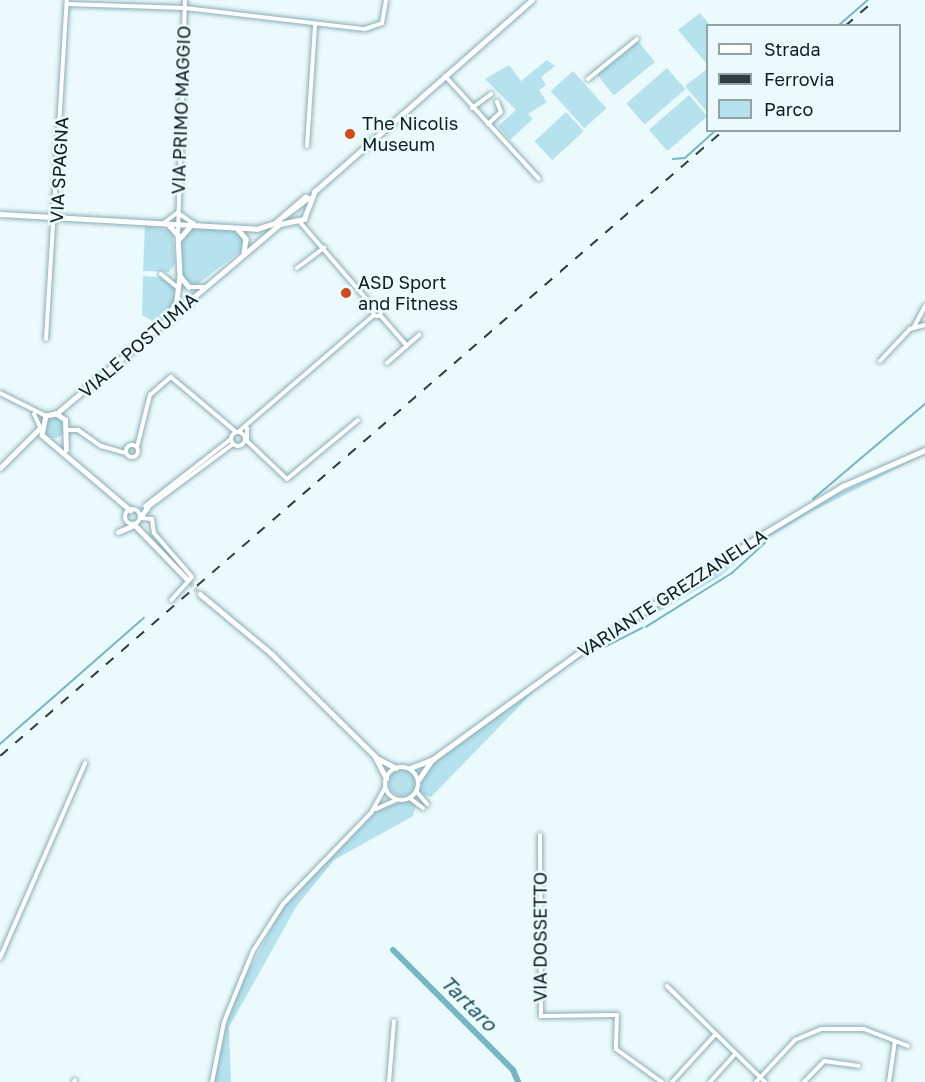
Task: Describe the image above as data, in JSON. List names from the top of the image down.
{
  "streets": {
    "main road": ["VIA PRIMO MAGGIO", "VIALE POSTUMIA", "VARIANTE GREZZANELLA"],
    "street": ["VIA SPAGNA", "VIA DOSSETTO"]
  },
  "crossings": [
    ["VIA PRIMO MAGGIO", "VIALE POSTUMIA"]
  ],
  "water": ["Tartaro"],
  "places": ["The Nicolis Museum", "ASD Sport and Fitness"],
  "legend": ["Strada", "Ferrovia", "Parco"]
}
